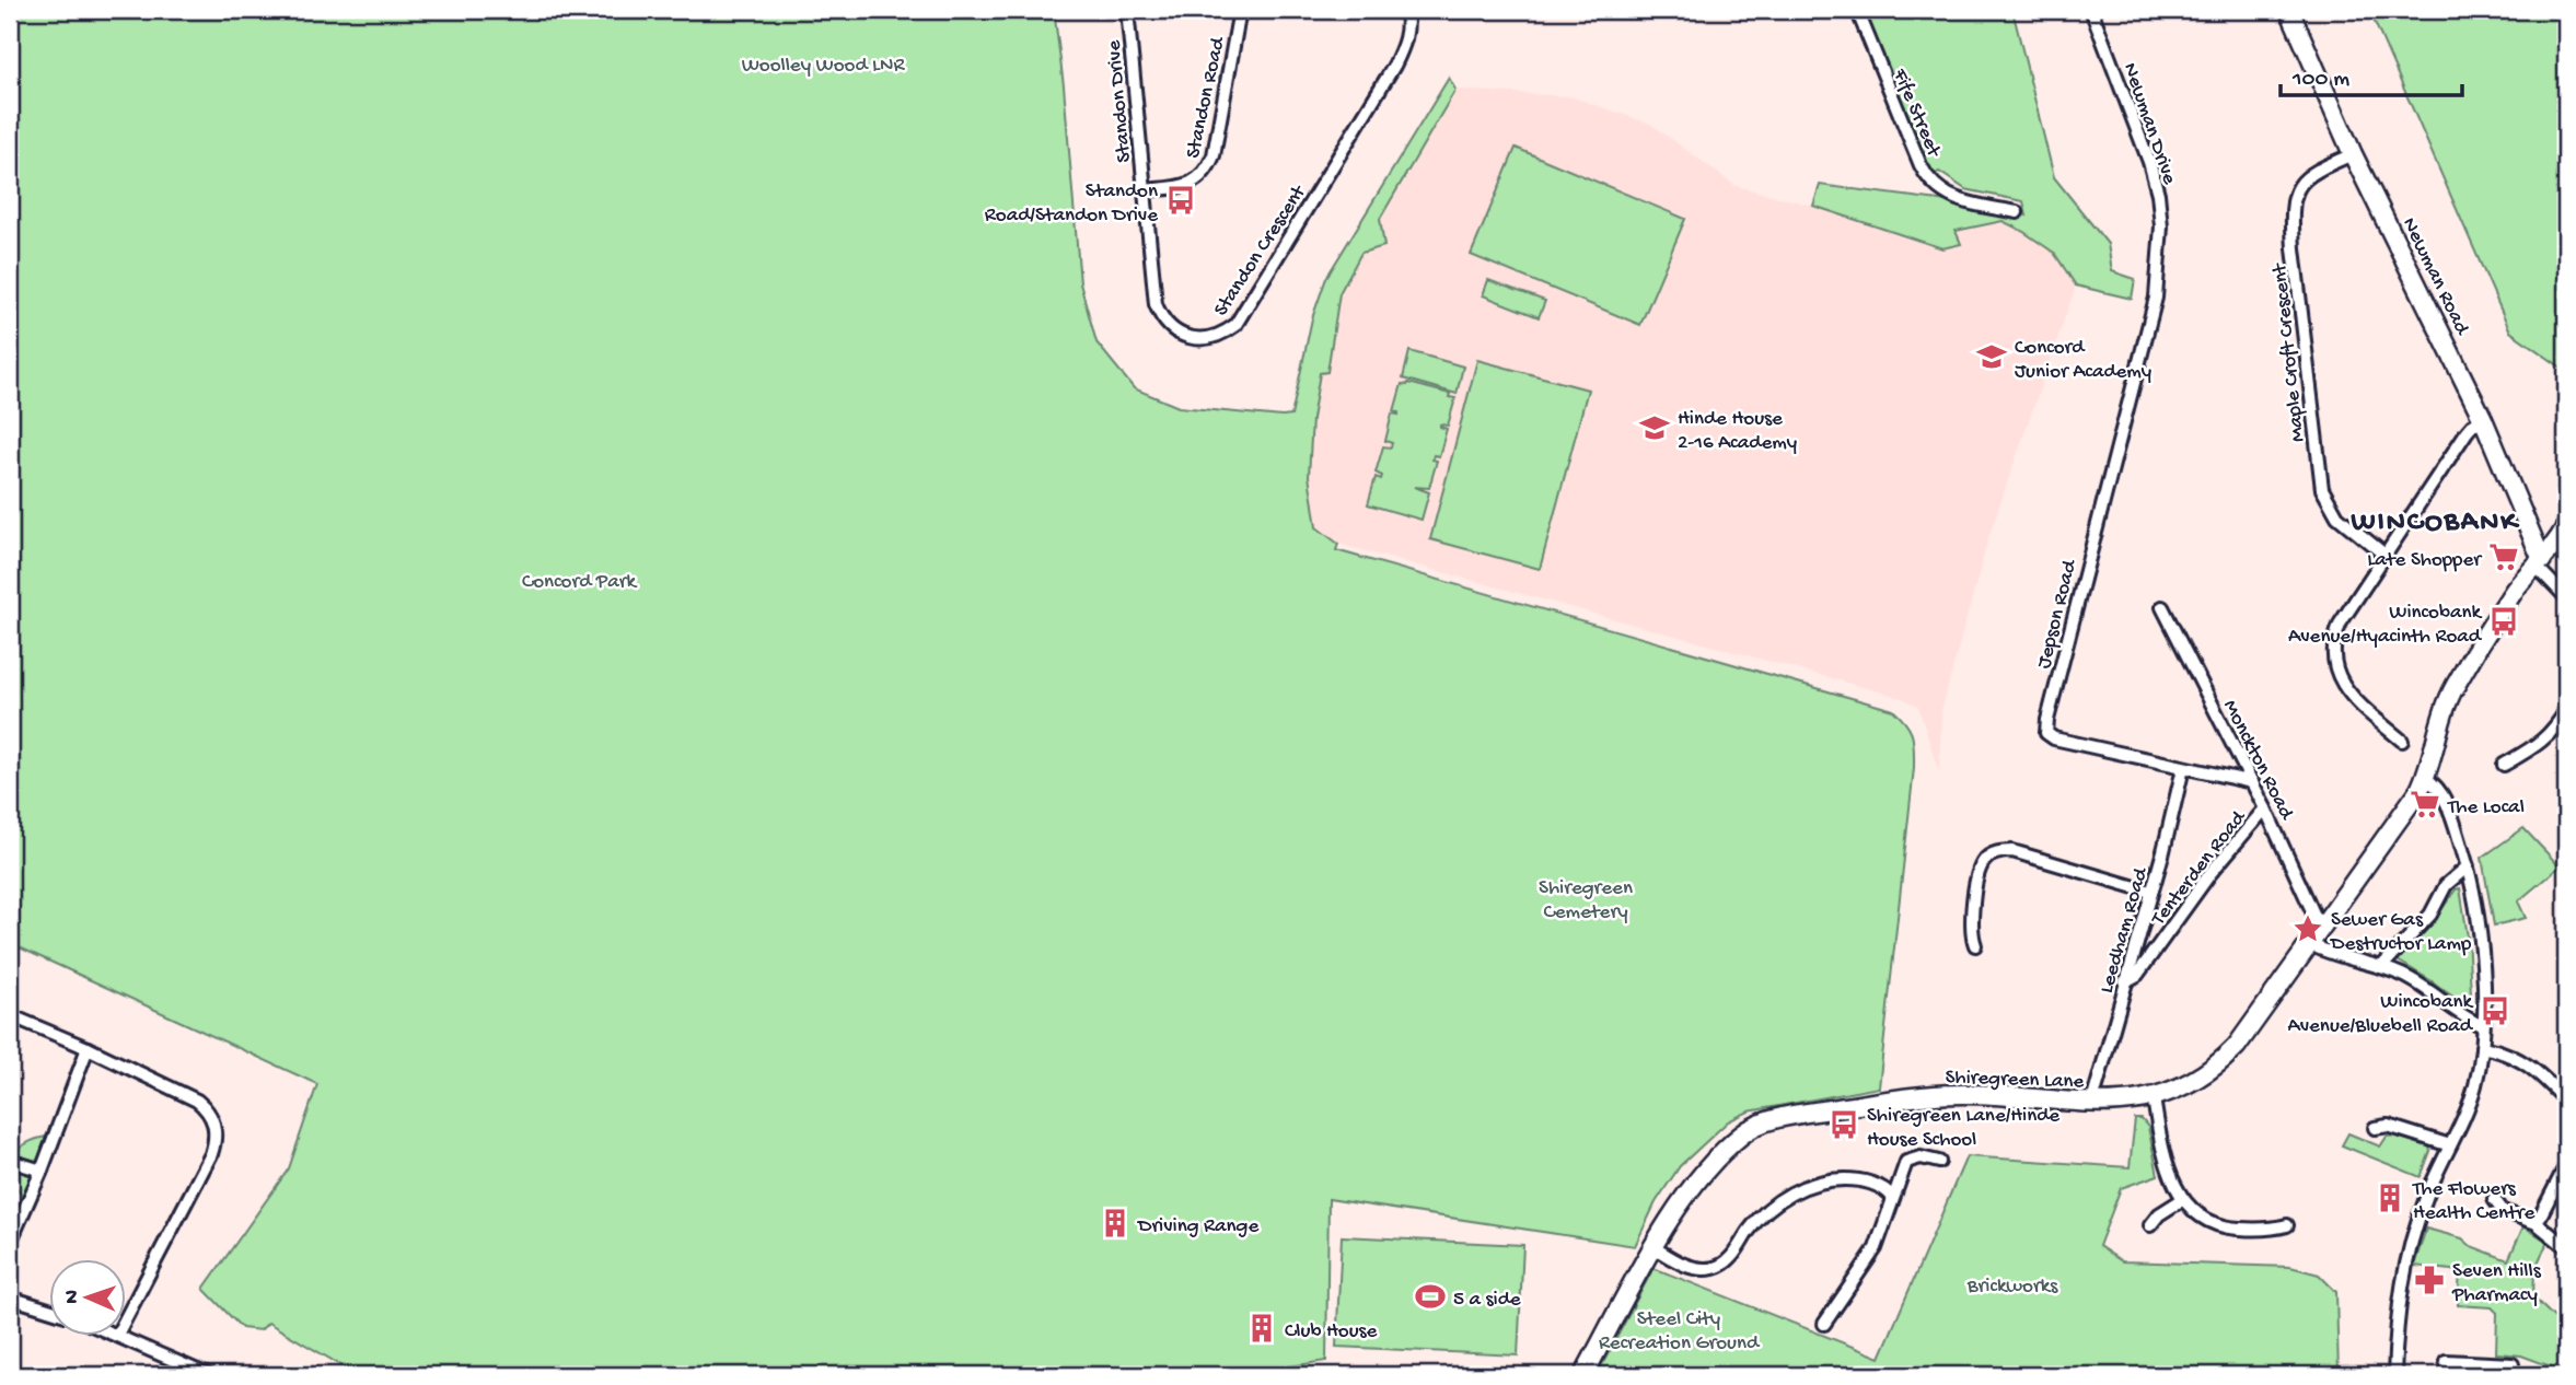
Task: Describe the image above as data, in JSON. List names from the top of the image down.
{
  "streets": {
    "street": [
      "Standon Road",
      "Standon Drive",
      "Fife Street",
      "Newman Drive",
      "Standon Crescent",
      "Newman Road",
      "Maple Croft Crescent",
      "Jepson Road",
      "Monckton Road",
      "Tenterden Road",
      "Leedham Road",
      "Shiregreen Lane"
    ]
  },
  "crossings": [
    ["Standon Road", "Standon Drive"],
    ["Standon Road", "Standon Crescent"],
    ["Standon Drive", "Standon Crescent"],
    ["Newman Drive", "Jepson Road"],
    ["Newman Road", "Maple Croft Crescent"],
    ["Newman Road", "Shiregreen Lane"],
    ["Jepson Road", "Monckton Road"],
    ["Jepson Road", "Leedham Road"],
    ["Monckton Road", "Tenterden Road"],
    ["Monckton Road", "Shiregreen Lane"],
    ["Tenterden Road", "Leedham Road"],
    ["Leedham Road", "Shiregreen Lane"]
  ],
  "districts": ["WINCOBANK"],
  "parks": [
    "Woolley Wood LNR",
    "Concord Park",
    "Shiregreen Cemetery",
    "Brickworks",
    "Steel City Recreation Ground"
  ],
  "places": {
    "bus stop": [
      "Standon Road/Standon Drive",
      "Wincobank Avenue/Hyacinth Road",
      "Wincobank Avenue/Bluebell Road",
      "Shiregreen Lane/Hinde House School"
    ],
    "school or university": ["Concord Junior Academy", "Hinde House 2-16 Academy"],
    "supermarket": ["Late Shopper", "The Local"],
    "place": ["Sewer Gas Destructor Lamp"],
    "building": ["The Flowers Health Centre", "Driving Range", "Club House"],
    "pharmacy": ["Seven Hills Pharmacy"],
    "sports": ["5 a side"]
  },
  "scale_bar": "100 m",
  "north": "left"
}
